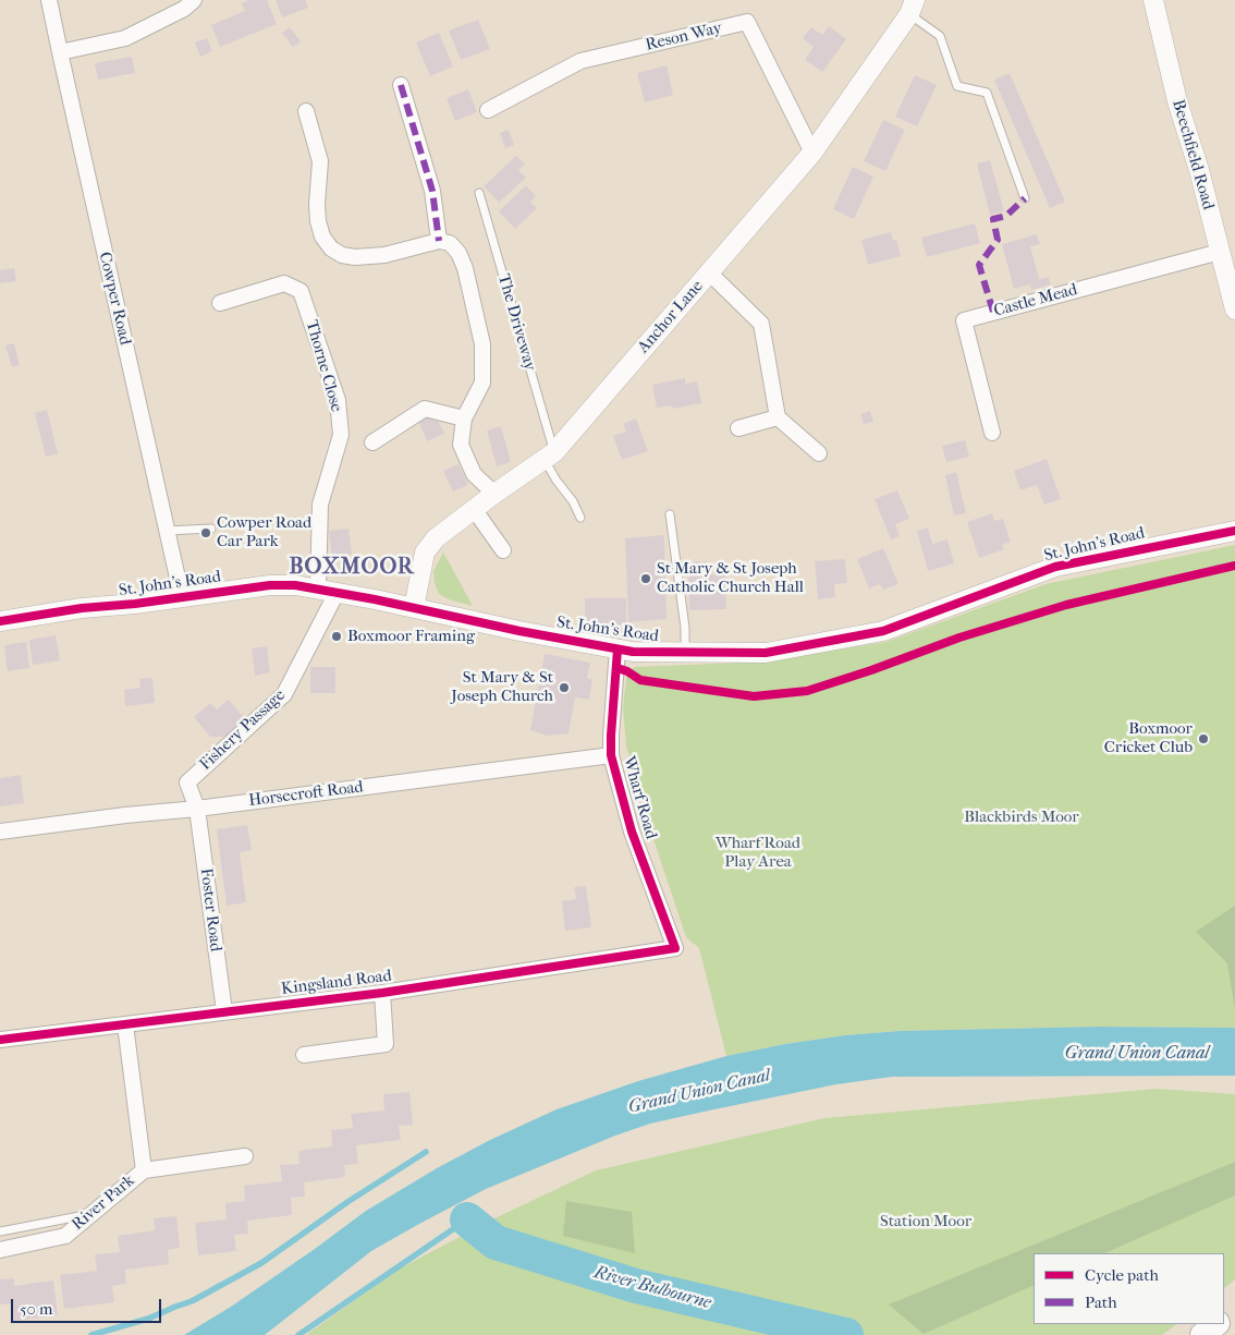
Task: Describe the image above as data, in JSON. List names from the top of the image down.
{
  "streets": {
    "street": [
      "Reson Way",
      "Beechfield Road",
      "Cowper Road",
      "Castle Mead",
      "Anchor Lane",
      "Thorne Close",
      "St. John's Road",
      "Fishery Passage",
      "Horsecroft Road",
      "Wharf Road",
      "Foster Road",
      "Kingsland Road",
      "River Park"
    ],
    "lane": ["The Driveway"]
  },
  "crossings": [
    ["Reson Way", "Anchor Lane"],
    ["Beechfield Road", "Castle Mead"],
    ["Cowper Road", "St. John's Road"],
    ["Anchor Lane", "The Driveway"],
    ["Anchor Lane", "St. John's Road"],
    ["Thorne Close", "St. John's Road"],
    ["St. John's Road", "Fishery Passage"],
    ["St. John's Road", "Wharf Road"],
    ["Fishery Passage", "Horsecroft Road"],
    ["Fishery Passage", "Foster Road"],
    ["Horsecroft Road", "Wharf Road"],
    ["Horsecroft Road", "Foster Road"],
    ["Wharf Road", "Kingsland Road"],
    ["Foster Road", "Kingsland Road"],
    ["Kingsland Road", "River Park"]
  ],
  "districts": ["BOXMOOR"],
  "water": ["Grand Union Canal", "River Bulbourne"],
  "parks": ["Blackbirds Moor", "Wharf Road Play Area", "Station Moor"],
  "places": [
    "Cowper Road Car Park",
    "St Mary & St Joseph Catholic Church Hall",
    "Boxmoor Framing",
    "St Mary & St Joseph Church",
    "Boxmoor Cricket Club"
  ],
  "legend": ["Cycle path", "Path"],
  "scale_bar": "50 m"
}
